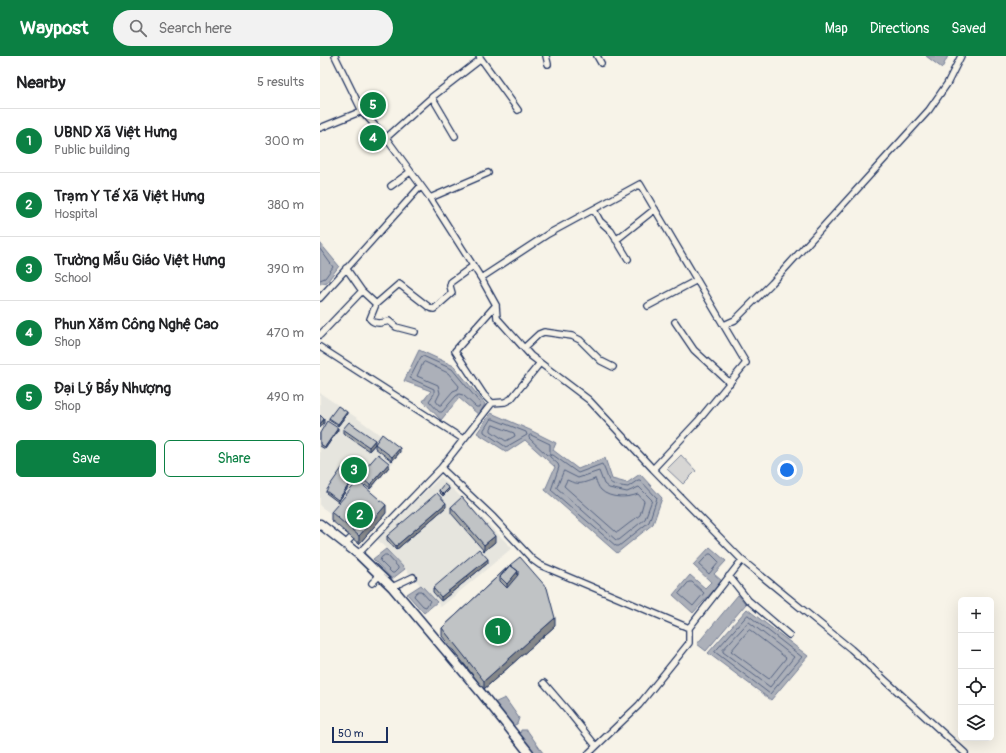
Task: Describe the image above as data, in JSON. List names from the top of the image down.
{
  "scale_bar": "50 m",
  "page": {
    "header": "Waypost",
    "search": "Search here",
    "nav": ["Map", "Directions", "Saved"],
    "heading": ["Nearby", "5 results"],
    "pins": [
      "5",
      "4",
      "3",
      "2",
      "1"
    ],
    "list": [
      {
        "mark": "1",
        "name": "UBND Xã Việt Hưng",
        "note": "Public building",
        "value": "300 m"
      },
      {
        "mark": "2",
        "name": "Trạm Y Tế Xã Việt Hưng",
        "note": "Hospital",
        "value": "380 m"
      },
      {
        "mark": "3",
        "name": "Trường Mẫu Giáo Việt Hưng",
        "note": "School",
        "value": "390 m"
      },
      {
        "mark": "4",
        "name": "Phun Xăm Công Nghệ Cao",
        "note": "Shop",
        "value": "470 m"
      },
      {
        "mark": "5",
        "name": "Đại Lý Bẩy Nhượng",
        "note": "Shop",
        "value": "490 m"
      }
    ],
    "buttons": ["Save", "Share"],
    "map_buttons": ["+", "−"],
    "scale": "50 m"
  }
}
